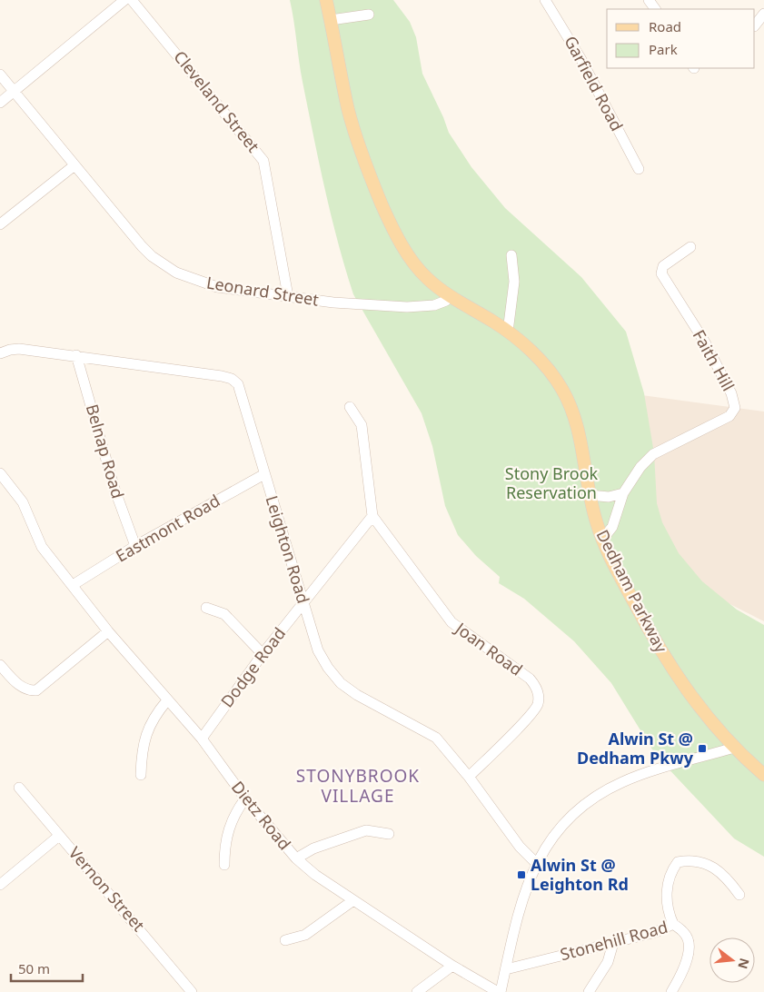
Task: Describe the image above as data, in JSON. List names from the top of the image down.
{
  "streets": {
    "main road": ["Dedham Parkway"],
    "street": [
      "Garfield Road",
      "Cleveland Street",
      "Leonard Street",
      "Faith Hill",
      "Belnap Road",
      "Eastmont Road",
      "Leighton Road",
      "Joan Road",
      "Dodge Road",
      "Dietz Road",
      "Vernon Street",
      "Stonehill Road"
    ]
  },
  "crossings": [
    ["Cleveland Street", "Leonard Street"],
    ["Leonard Street", "Dedham Parkway"],
    ["Faith Hill", "Dedham Parkway"],
    ["Belnap Road", "Eastmont Road"],
    ["Belnap Road", "Leighton Road"],
    ["Eastmont Road", "Leighton Road"],
    ["Eastmont Road", "Dietz Road"],
    ["Leighton Road", "Joan Road"],
    ["Leighton Road", "Dodge Road"],
    ["Joan Road", "Dodge Road"],
    ["Dodge Road", "Dietz Road"]
  ],
  "districts": ["STONYBROOK VILLAGE"],
  "parks": ["Stony Brook Reservation"],
  "places": {
    "transit": ["Alwin St @ Dedham Pkwy", "Alwin St @ Leighton Rd"]
  },
  "legend": ["Road", "Park"],
  "scale_bar": "50 m",
  "north": "right"
}
